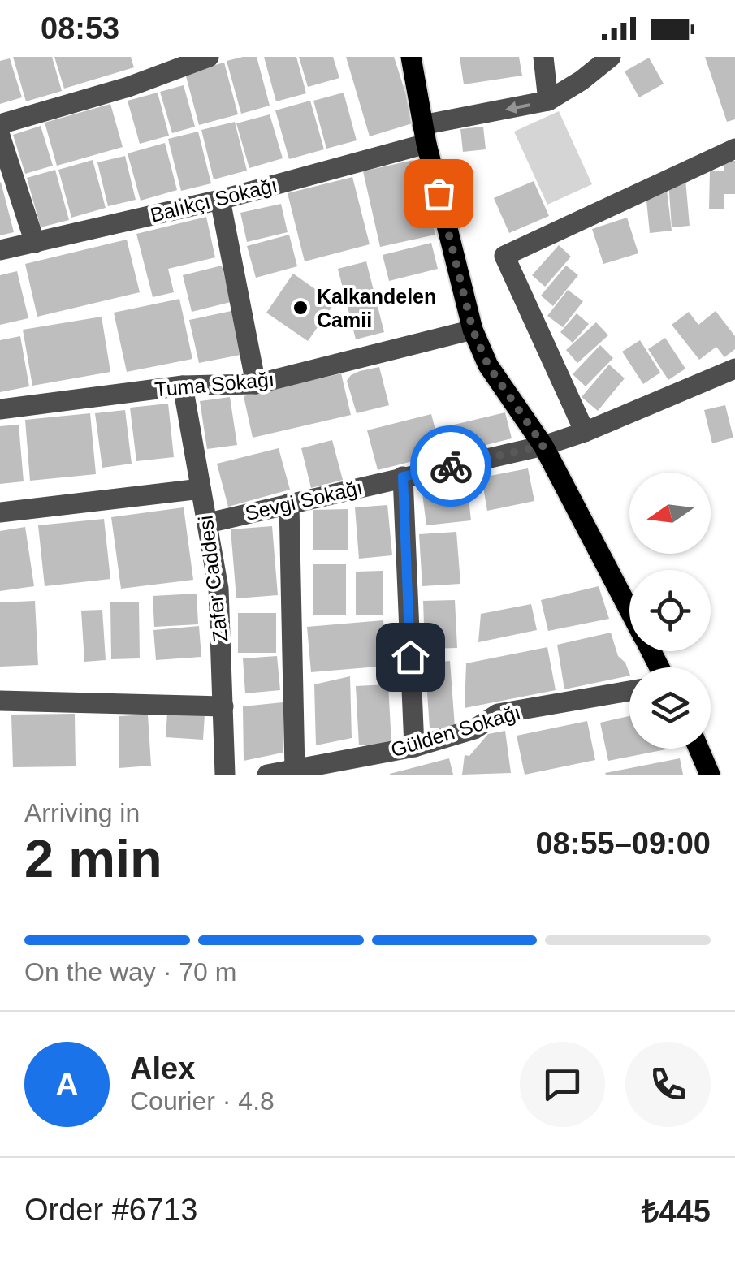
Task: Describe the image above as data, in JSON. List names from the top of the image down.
{
  "streets": {
    "street": [
      "Balıkçı Sokağı",
      "Tuma Sokağı",
      "Sevgi Sokağı",
      "Zafer Caddesi",
      "Gülden Sokağı"
    ]
  },
  "crossings": [
    ["Tuma Sokağı", "Zafer Caddesi"],
    ["Sevgi Sokağı", "Zafer Caddesi"]
  ],
  "places": ["Kalkandelen Camii"],
  "north": "left",
  "page": {
    "status": "08:53",
    "heading": ["2 min", "Arriving in", "08:55–09:00"],
    "panel": [
      "Alex",
      "Courier · 4.8",
      "Order #6713",
      "₺445"
    ],
    "bar": "On the way · 70 m",
    "round": "A"
  }
}
